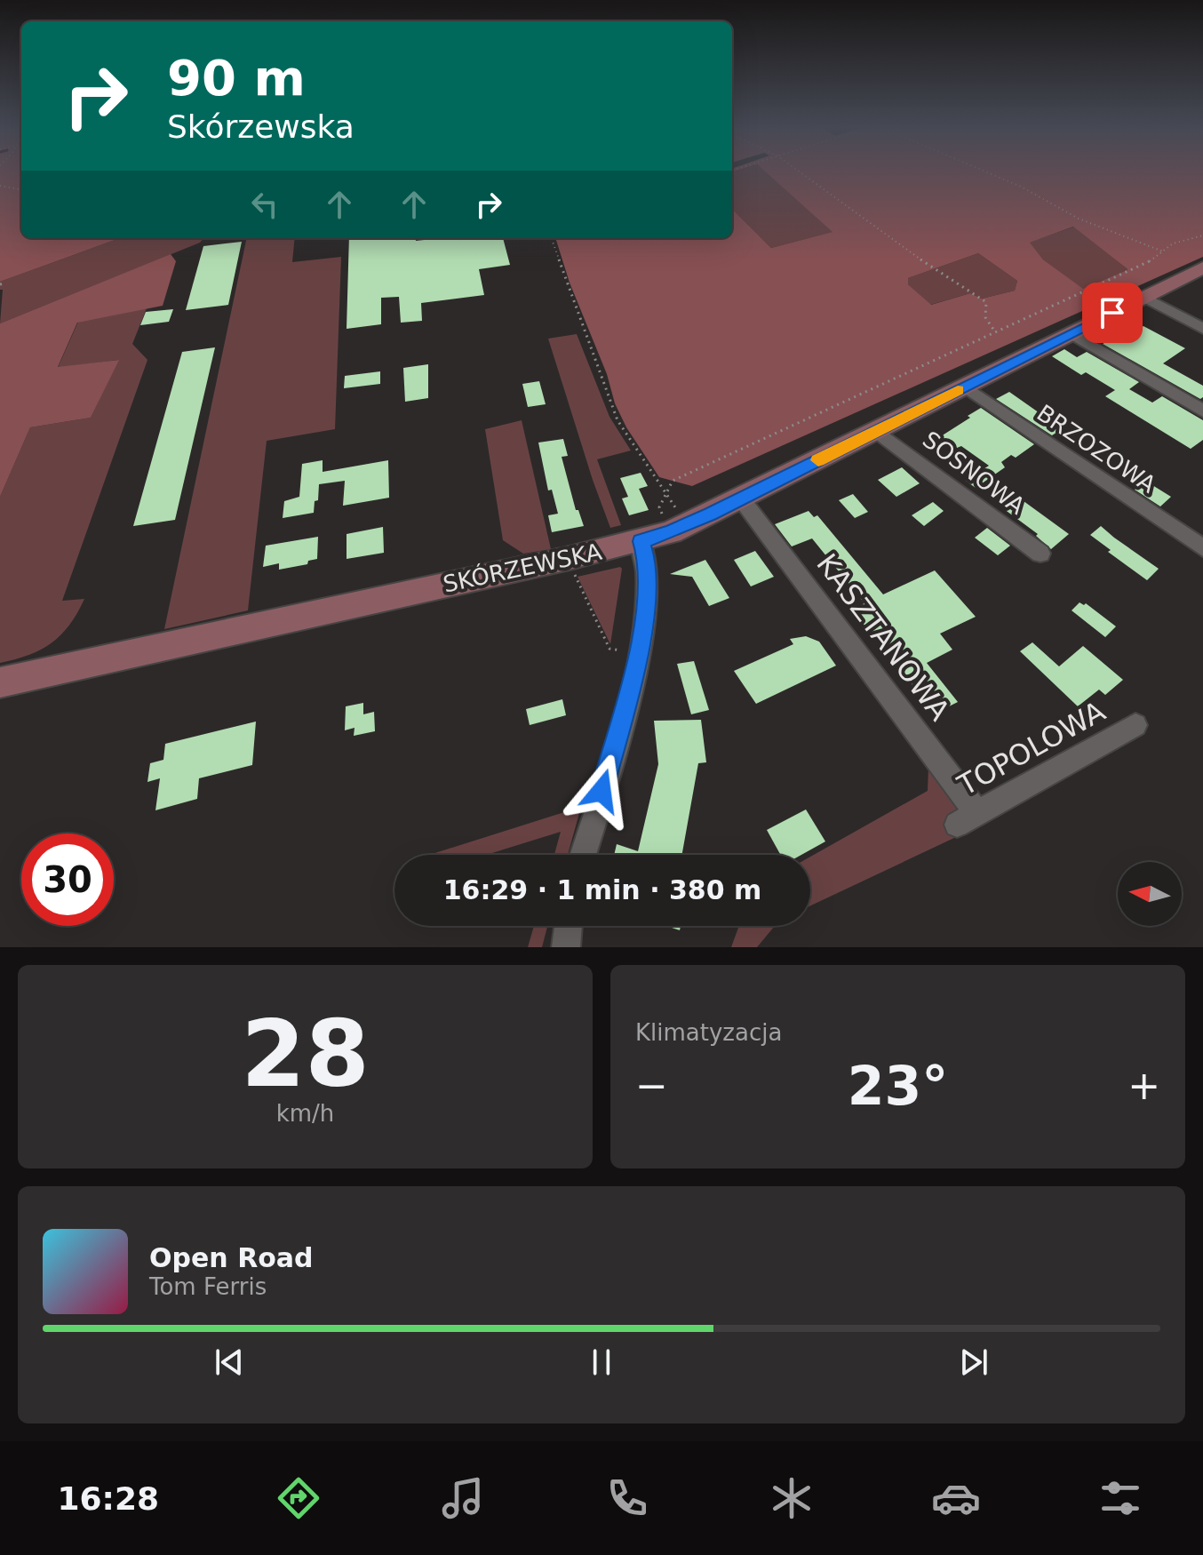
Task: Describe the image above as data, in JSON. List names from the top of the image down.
{
  "streets": {
    "street": [
      "BRZOZOWA",
      "SOSNOWA",
      "SKÓRZEWSKA",
      "KASZTANOWA",
      "TOPOLOWA"
    ]
  },
  "crossings": [
    ["BRZOZOWA", "SKÓRZEWSKA"],
    ["SOSNOWA", "SKÓRZEWSKA"],
    ["SKÓRZEWSKA", "KASZTANOWA"],
    ["KASZTANOWA", "TOPOLOWA"]
  ],
  "north": "left",
  "page": {
    "turn": ["90 m", "Skórzewska"],
    "limit": "30",
    "trip": "16:29 · 1 min · 380 m",
    "tile": [
      ["28", "km/h"],
      "Klimatyzacja"
    ],
    "heat": ["−", "23°", "+"],
    "song": ["Open Road", "Tom Ferris"],
    "tabs": "16:28"
  }
}
